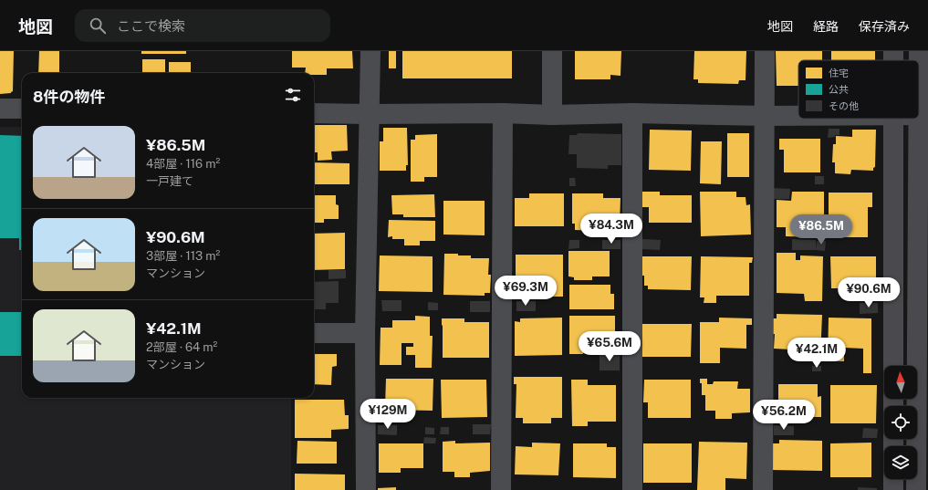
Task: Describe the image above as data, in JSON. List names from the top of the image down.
{
  "legend": ["住宅", "公共", "その他"],
  "north": "top",
  "page": {
    "header": "地図",
    "search": "ここで検索",
    "nav": ["地図", "経路", "保存済み"],
    "heading": "8件の物件",
    "list": [
      {
        "name": "¥86.5M",
        "note": "4部屋 · 116 m² · 一戸建て"
      },
      {
        "name": "¥90.6M",
        "note": "3部屋 · 113 m² · マンション"
      },
      {
        "name": "¥42.1M",
        "note": "2部屋 · 64 m² · マンション"
      }
    ],
    "price": [
      "¥84.3M",
      "¥86.5M",
      "¥69.3M",
      "¥90.6M",
      "¥65.6M",
      "¥42.1M",
      "¥129M",
      "¥56.2M"
    ]
  }
}
